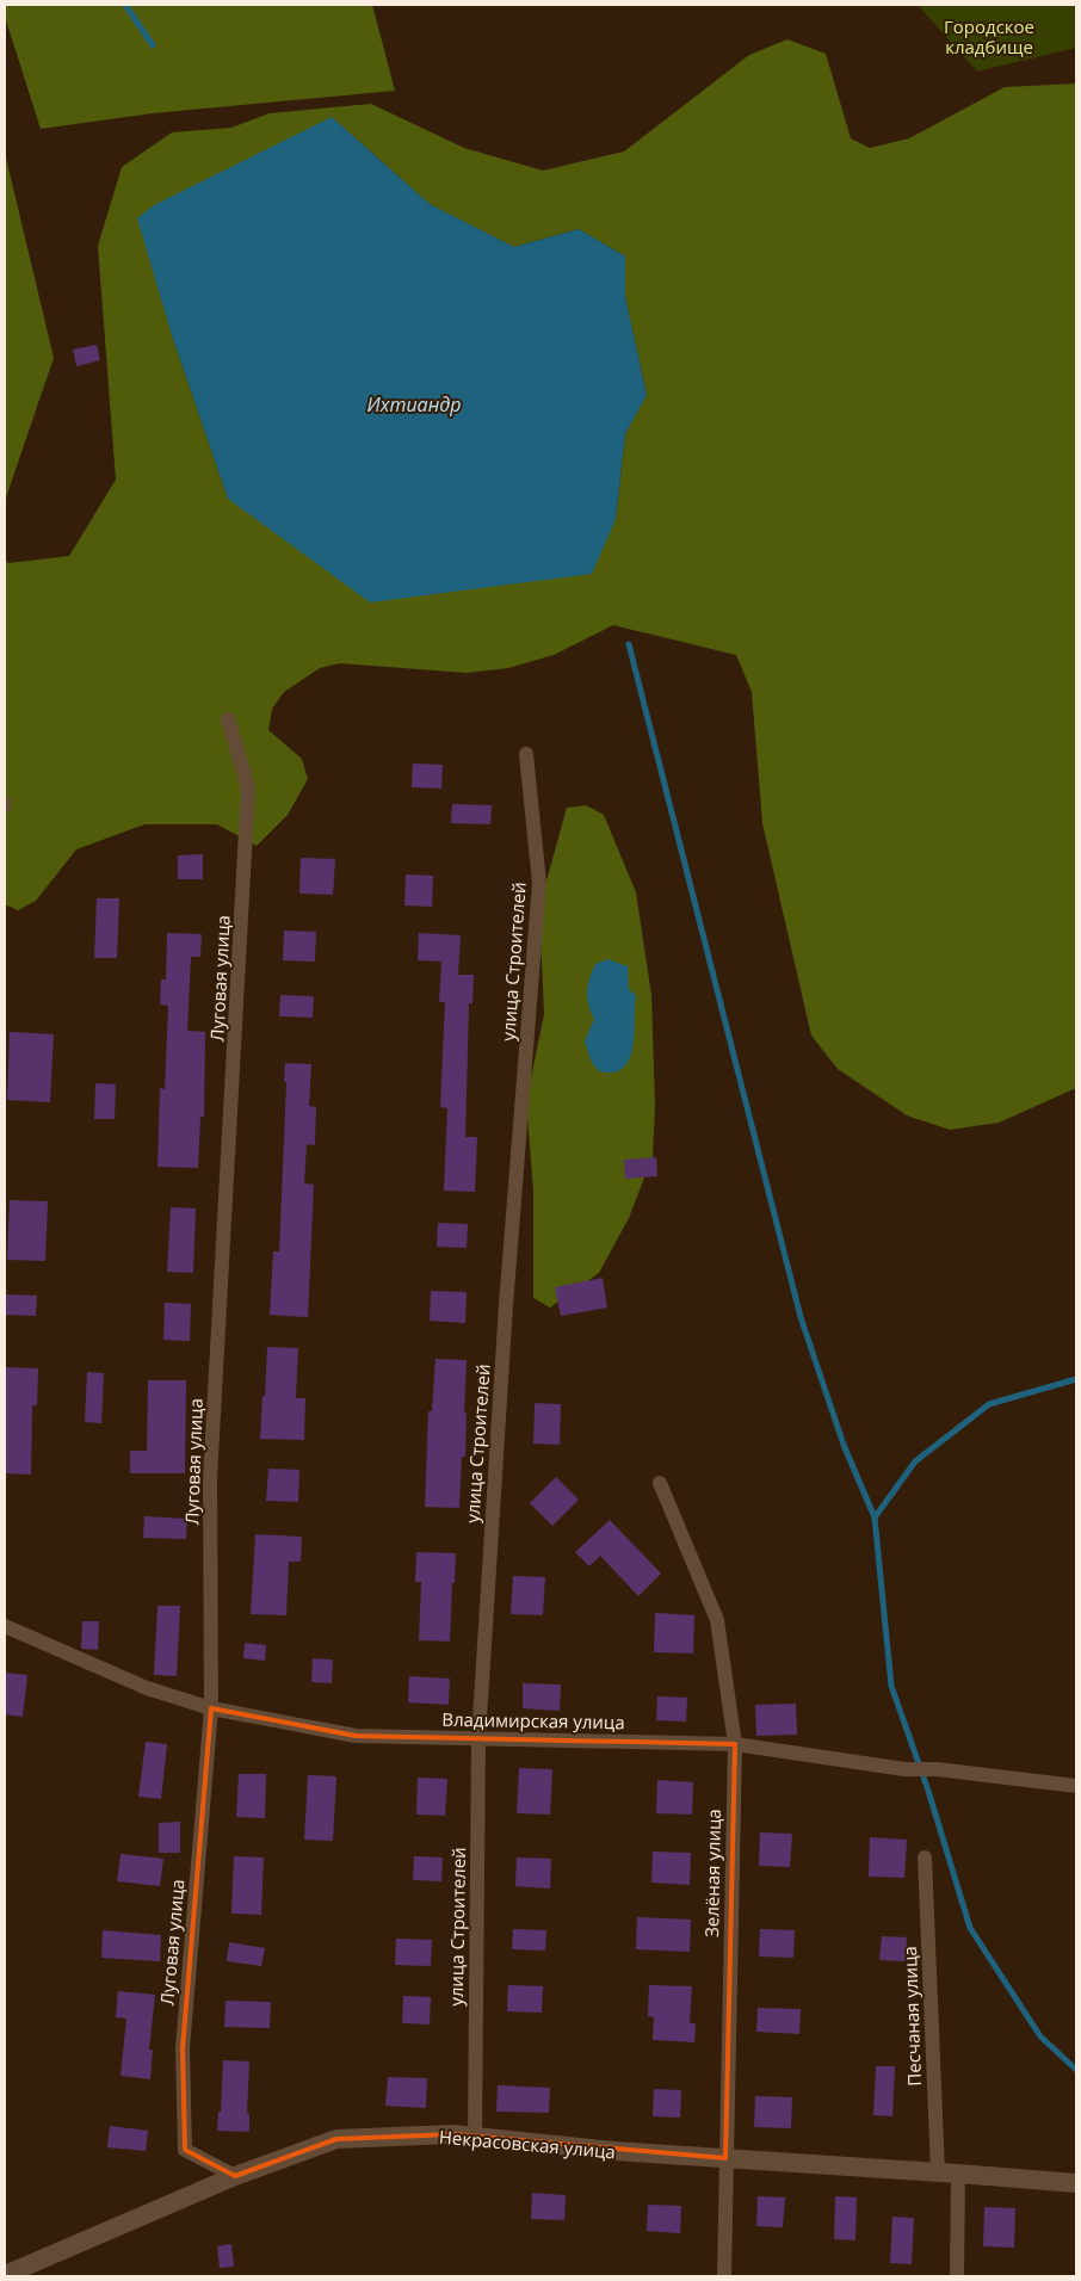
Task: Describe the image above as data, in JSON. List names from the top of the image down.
{
  "streets": {
    "street": [
      "улица Строителей",
      "Луговая улица",
      "Владимирская улица",
      "Зелёная улица",
      "Песчаная улица",
      "Некрасовская улица"
    ]
  },
  "crossings": [
    ["улица Строителей", "Владимирская улица"],
    ["улица Строителей", "Некрасовская улица"],
    ["Луговая улица", "Владимирская улица"],
    ["Луговая улица", "Некрасовская улица"],
    ["Владимирская улица", "Зелёная улица"],
    ["Зелёная улица", "Некрасовская улица"],
    ["Песчаная улица", "Некрасовская улица"]
  ],
  "water": ["Ихтиандр"],
  "parks": ["Городское кладбище"]
}
